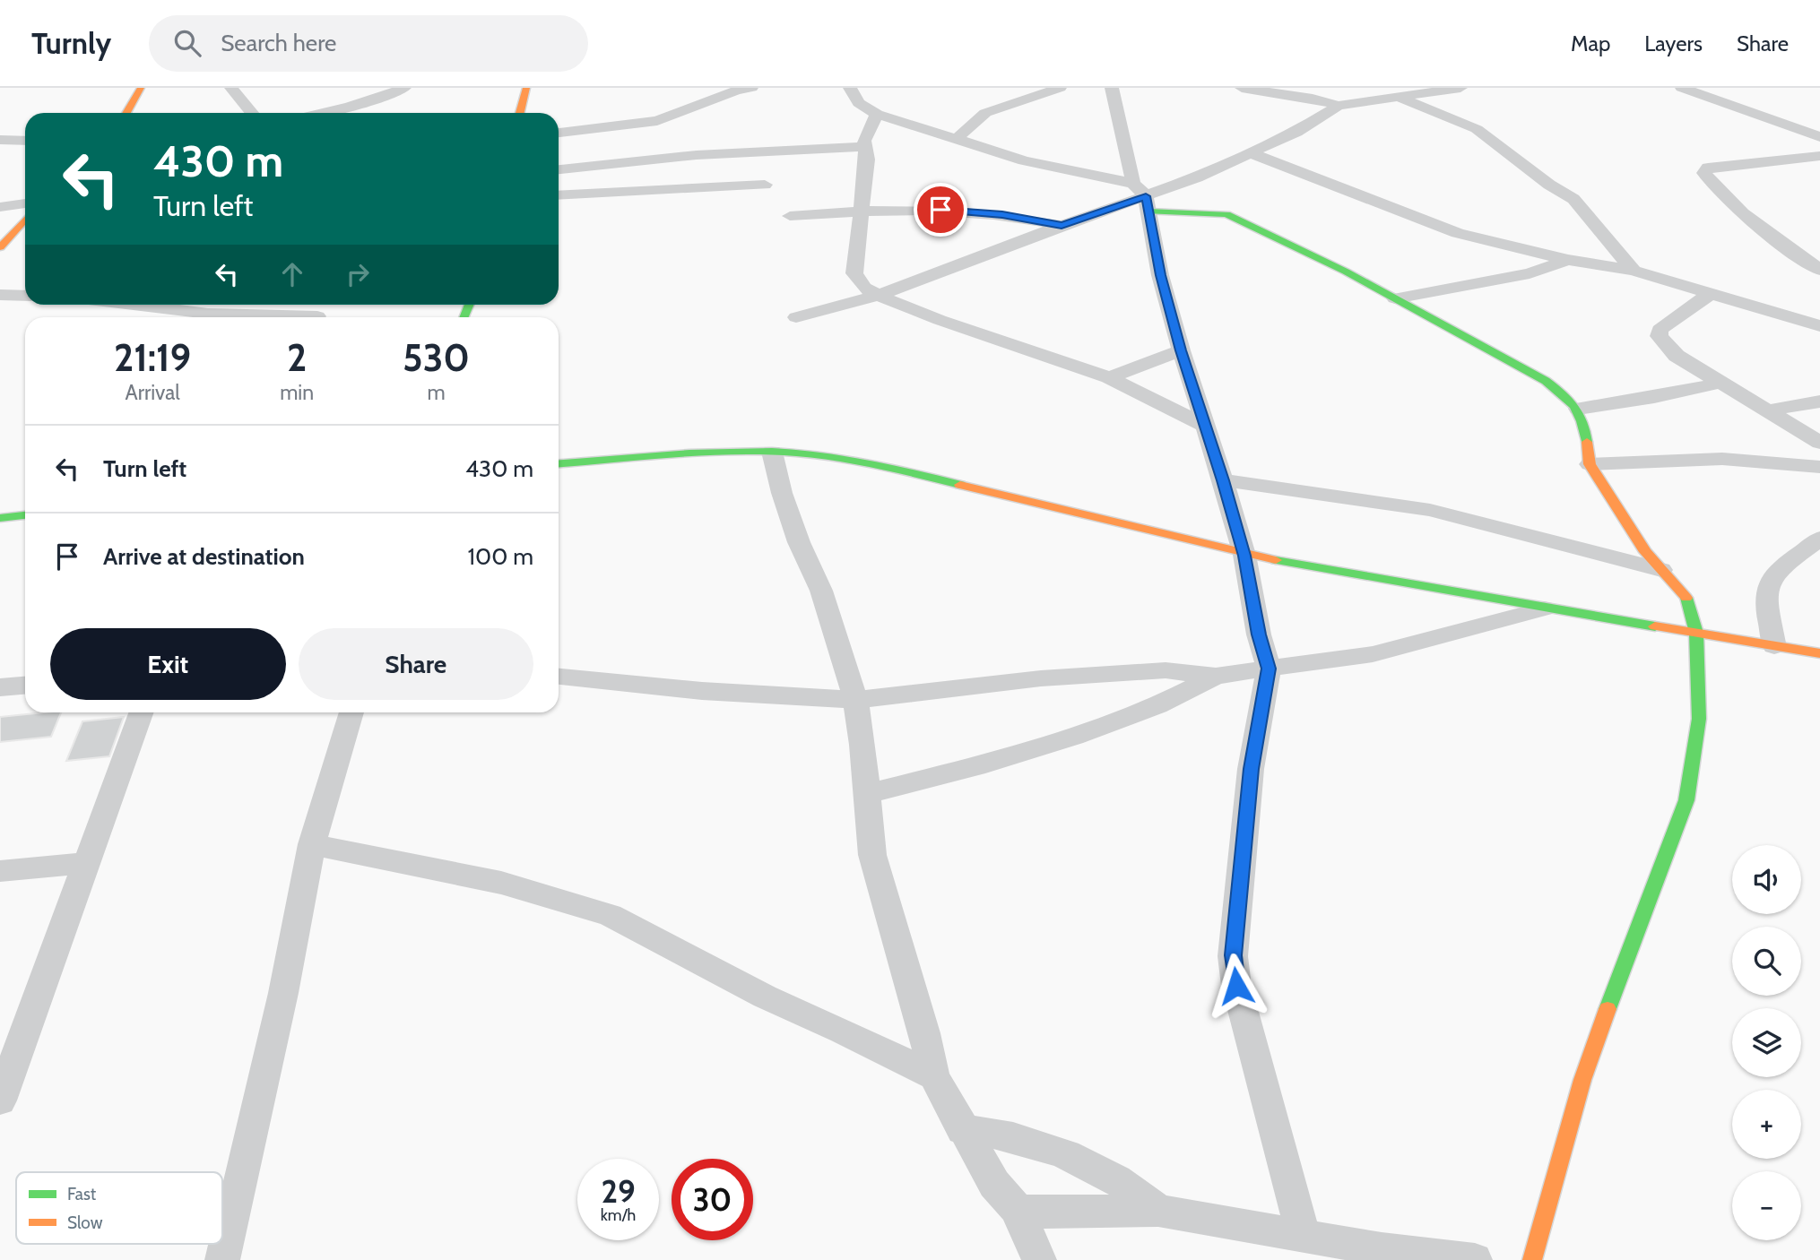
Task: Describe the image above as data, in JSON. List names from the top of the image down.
{
  "legend": ["Fast", "Slow"],
  "page": {
    "header": "Turnly",
    "search": "Search here",
    "nav": ["Map", "Layers", "Share"],
    "turn": ["430 m", "Turn left"],
    "eta": [
      "21:19",
      "Arrival",
      "2",
      "min",
      "530",
      "m"
    ],
    "list": [
      {
        "name": "Turn left",
        "value": "430 m"
      },
      {
        "name": "Arrive at destination",
        "value": "100 m"
      }
    ],
    "buttons": ["Exit", "Share"],
    "map_buttons": ["+", "−"],
    "speed": "29 km/h",
    "limit": "30"
  }
}
